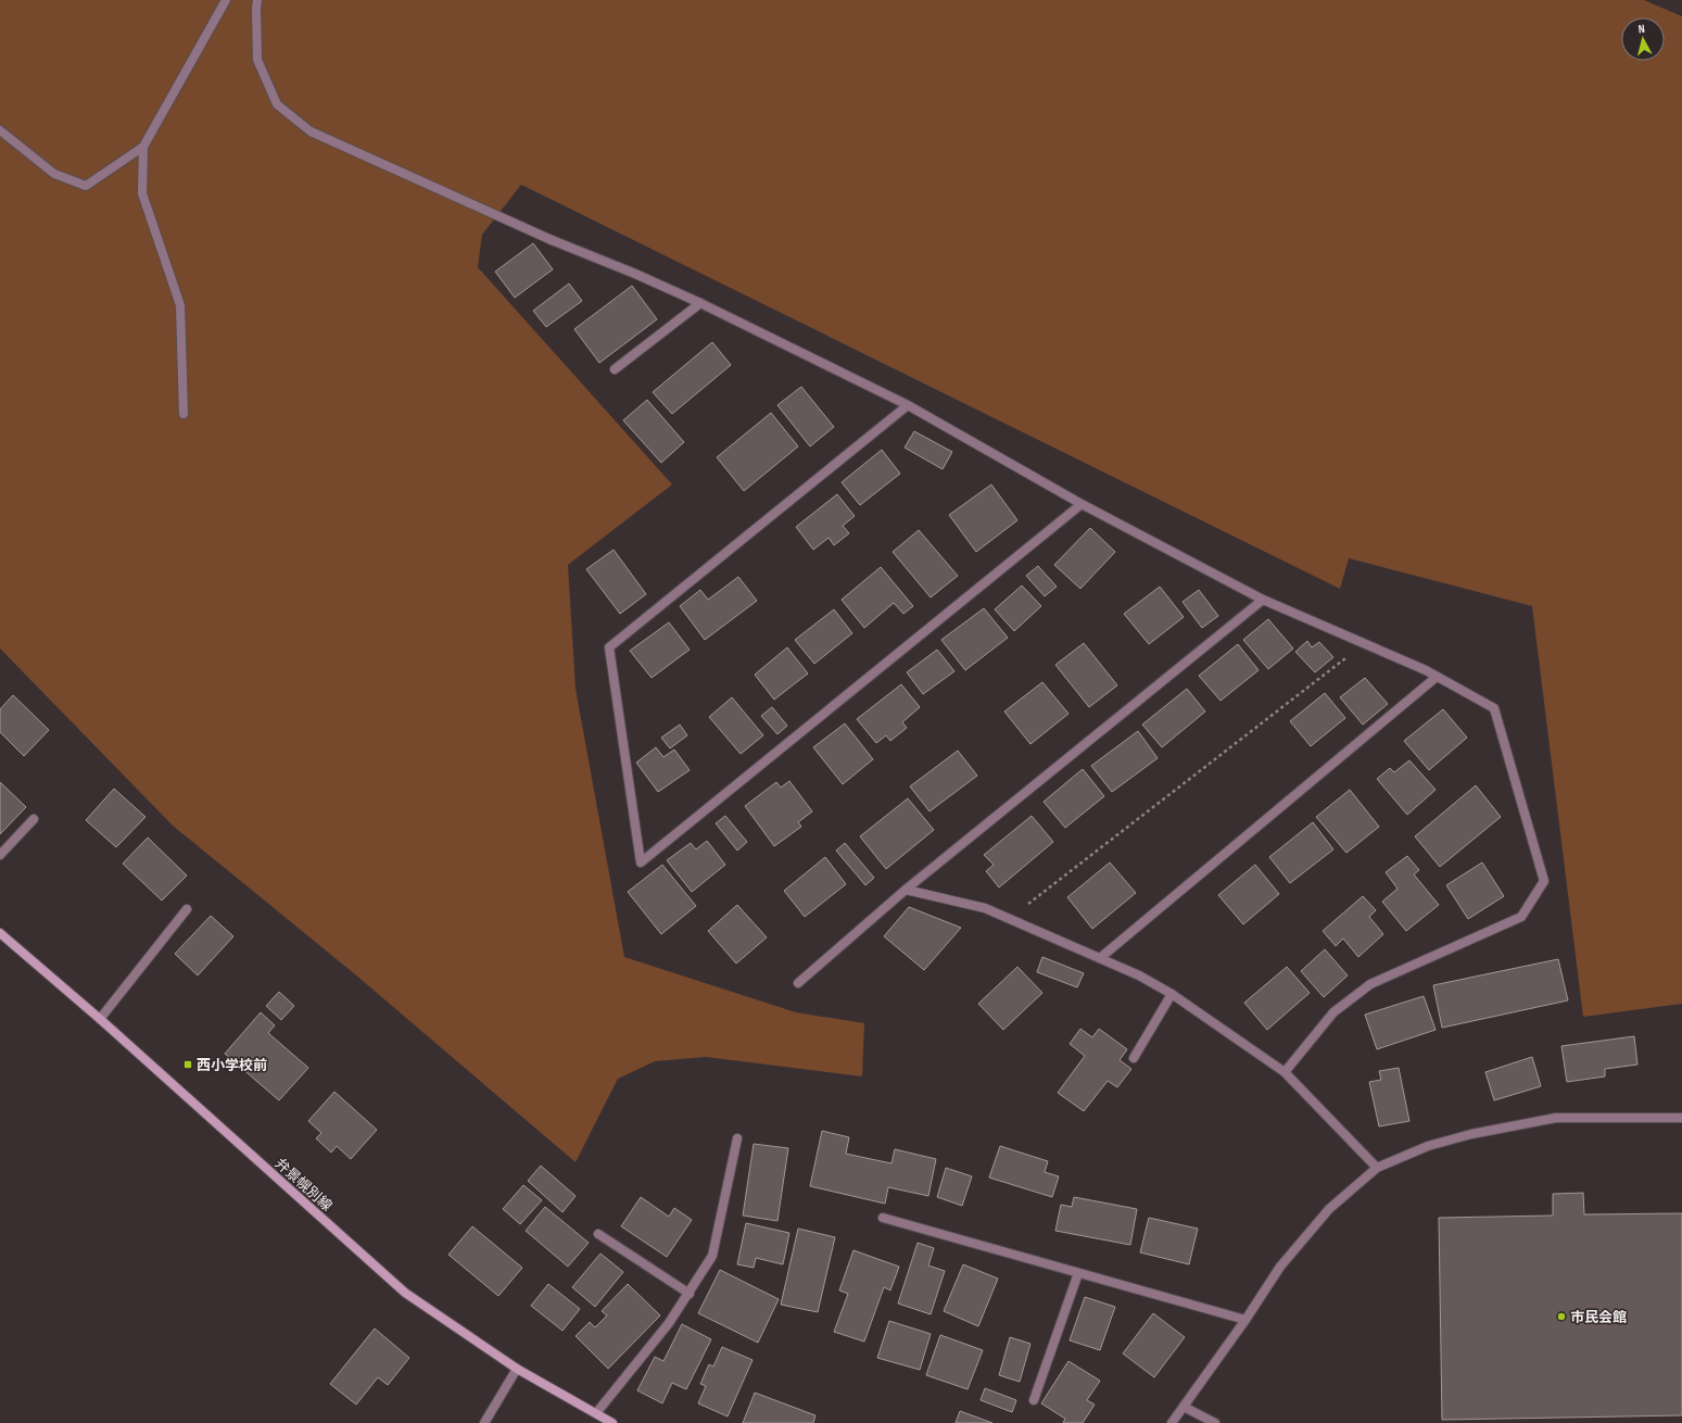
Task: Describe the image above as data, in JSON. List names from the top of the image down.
{
  "streets": {
    "main road": ["弁景幌別線"]
  },
  "places": {
    "transit": ["西小学校前"],
    "other": ["市民会館"]
  },
  "north": "top"
}
